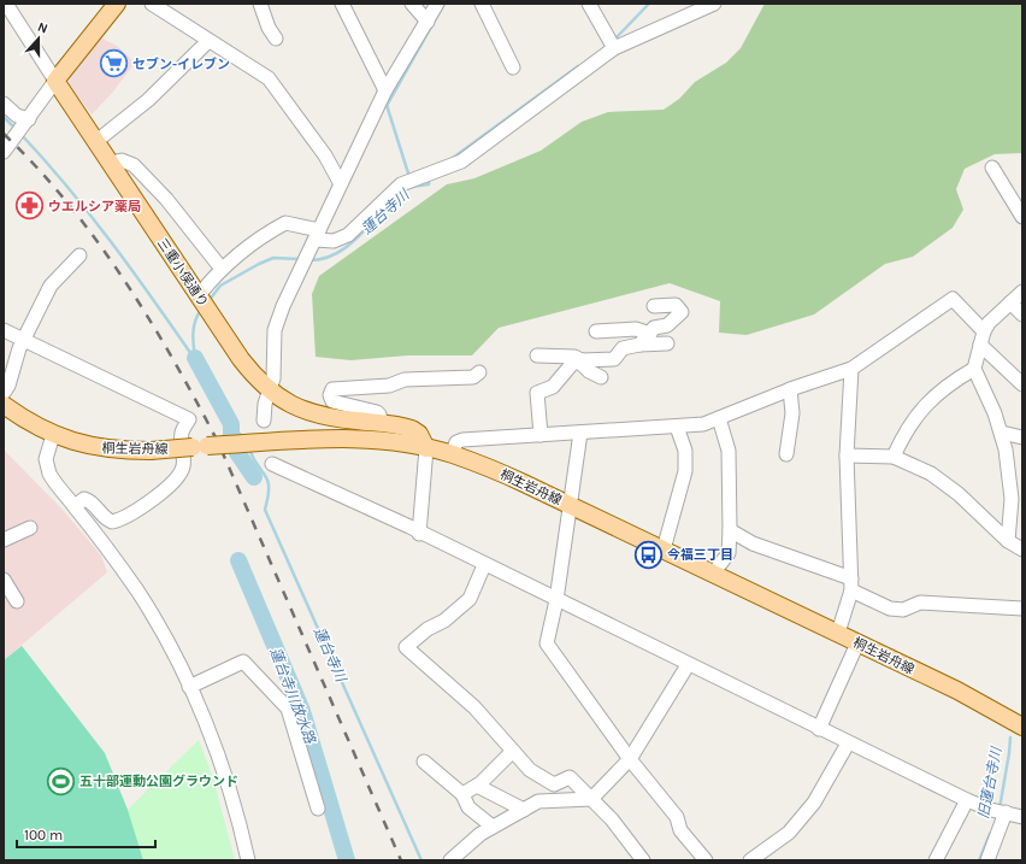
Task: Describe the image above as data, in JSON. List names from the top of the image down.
{
  "streets": {
    "main road": ["三重小俣通り", "桐生岩舟線"]
  },
  "crossings": [
    ["三重小俣通り", "桐生岩舟線"]
  ],
  "water": ["蓮台寺川", "蓮台寺川放水路", "旧蓮台寺川"],
  "places": {
    "supermarket": ["セブン-イレブン"],
    "pharmacy": ["ウエルシア薬局"],
    "bus stop": ["今福三丁目"],
    "sports": ["五十部運動公園グラウンド"]
  },
  "scale_bar": "100 m",
  "north": "top"
}
